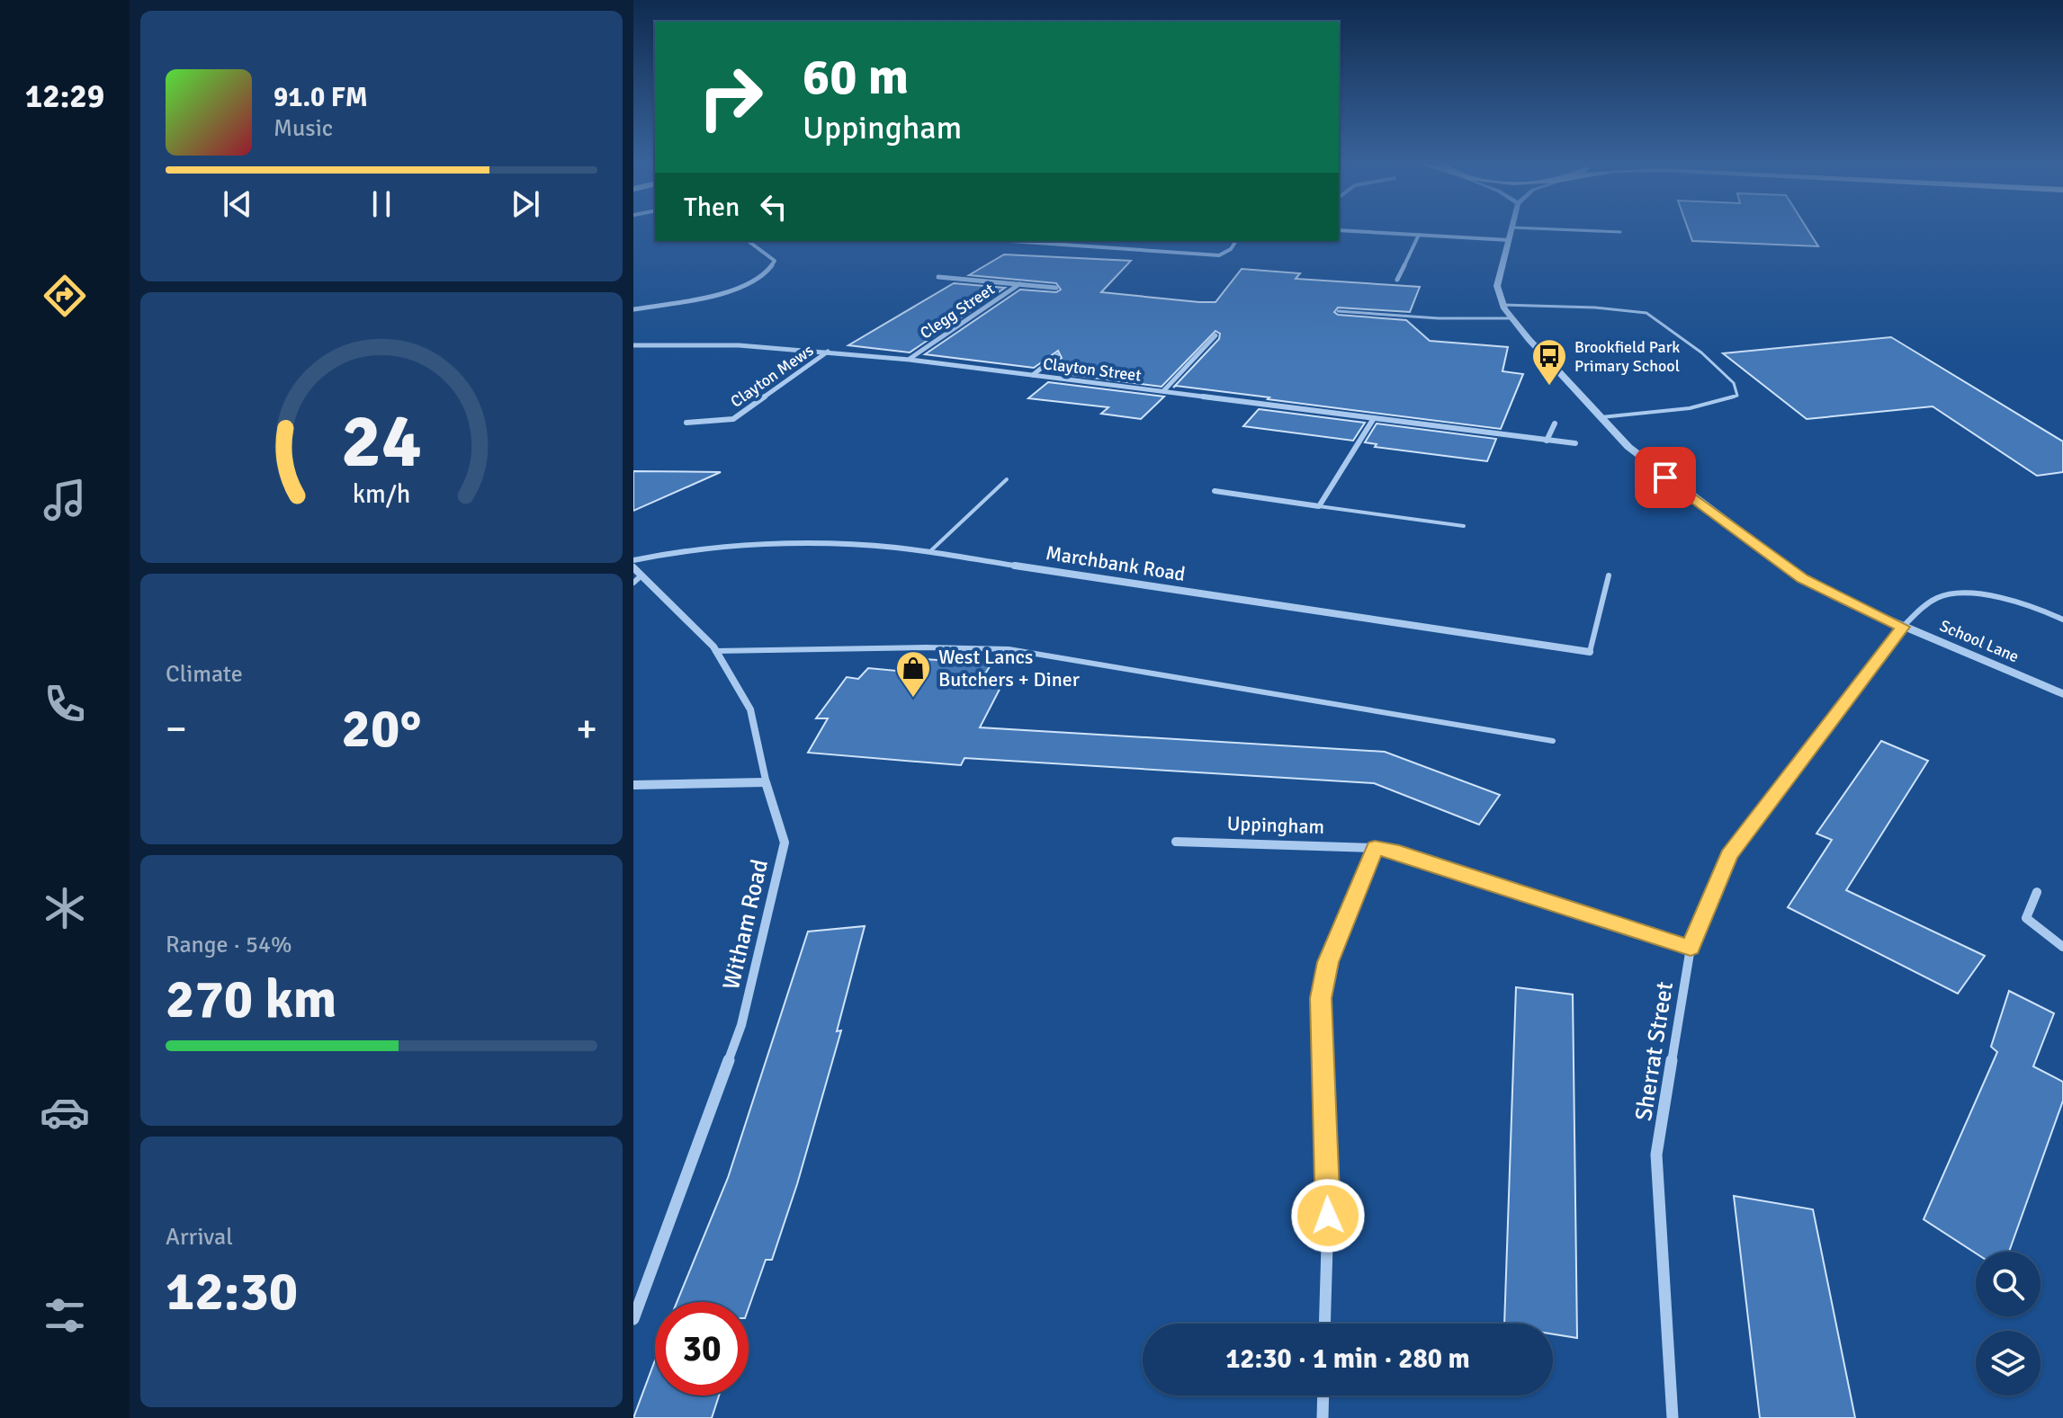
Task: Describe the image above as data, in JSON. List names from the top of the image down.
{
  "streets": {
    "street": [
      "Clegg Street",
      "Clayton Street",
      "Clayton Mews",
      "Marchbank Road",
      "School Lane",
      "Uppingham",
      "Witham Road",
      "Sherrat Street"
    ]
  },
  "crossings": [
    ["Clegg Street", "Clayton Street"],
    ["Clayton Street", "Clayton Mews"],
    ["School Lane", "Sherrat Street"],
    ["Uppingham", "Sherrat Street"]
  ],
  "places": {
    "bus stop": ["Brookfield Park Primary School"],
    "shop": ["West Lancs Butchers + Diner"]
  },
  "page": {
    "tabs": "12:29",
    "turn": ["60 m", "Uppingham"],
    "song": ["91.0 FM", "Music"],
    "then": "Then",
    "tile": [
      "Climate",
      ["Range · 54%", "270 km"],
      ["Arrival", "12:30"]
    ],
    "heat": ["−", "20°", "+"],
    "limit": "30",
    "trip": "12:30 · 1 min · 280 m",
    "gauge": ["24", "km/h"]
  }
}
